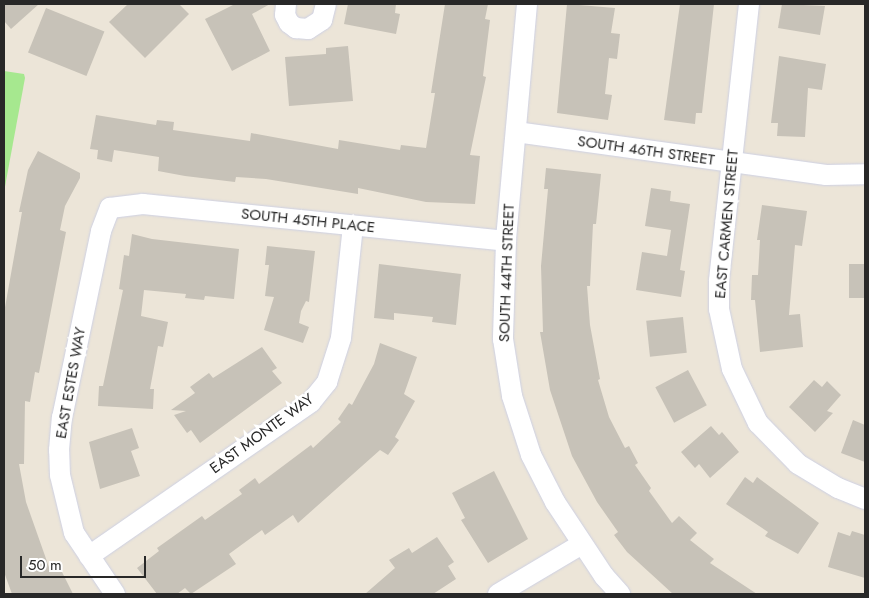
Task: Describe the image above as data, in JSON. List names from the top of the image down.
{
  "streets": {
    "street": [
      "SOUTH 46TH STREET",
      "SOUTH 45TH PLACE",
      "EAST CARMEN STREET",
      "SOUTH 44TH STREET",
      "EAST ESTES WAY",
      "EAST MONTE WAY"
    ]
  },
  "crossings": [
    ["SOUTH 46TH STREET", "EAST CARMEN STREET"],
    ["SOUTH 46TH STREET", "SOUTH 44TH STREET"],
    ["SOUTH 45TH PLACE", "SOUTH 44TH STREET"],
    ["SOUTH 45TH PLACE", "EAST ESTES WAY"],
    ["SOUTH 45TH PLACE", "EAST MONTE WAY"],
    ["EAST ESTES WAY", "EAST MONTE WAY"]
  ],
  "scale_bar": "50 m"
}
